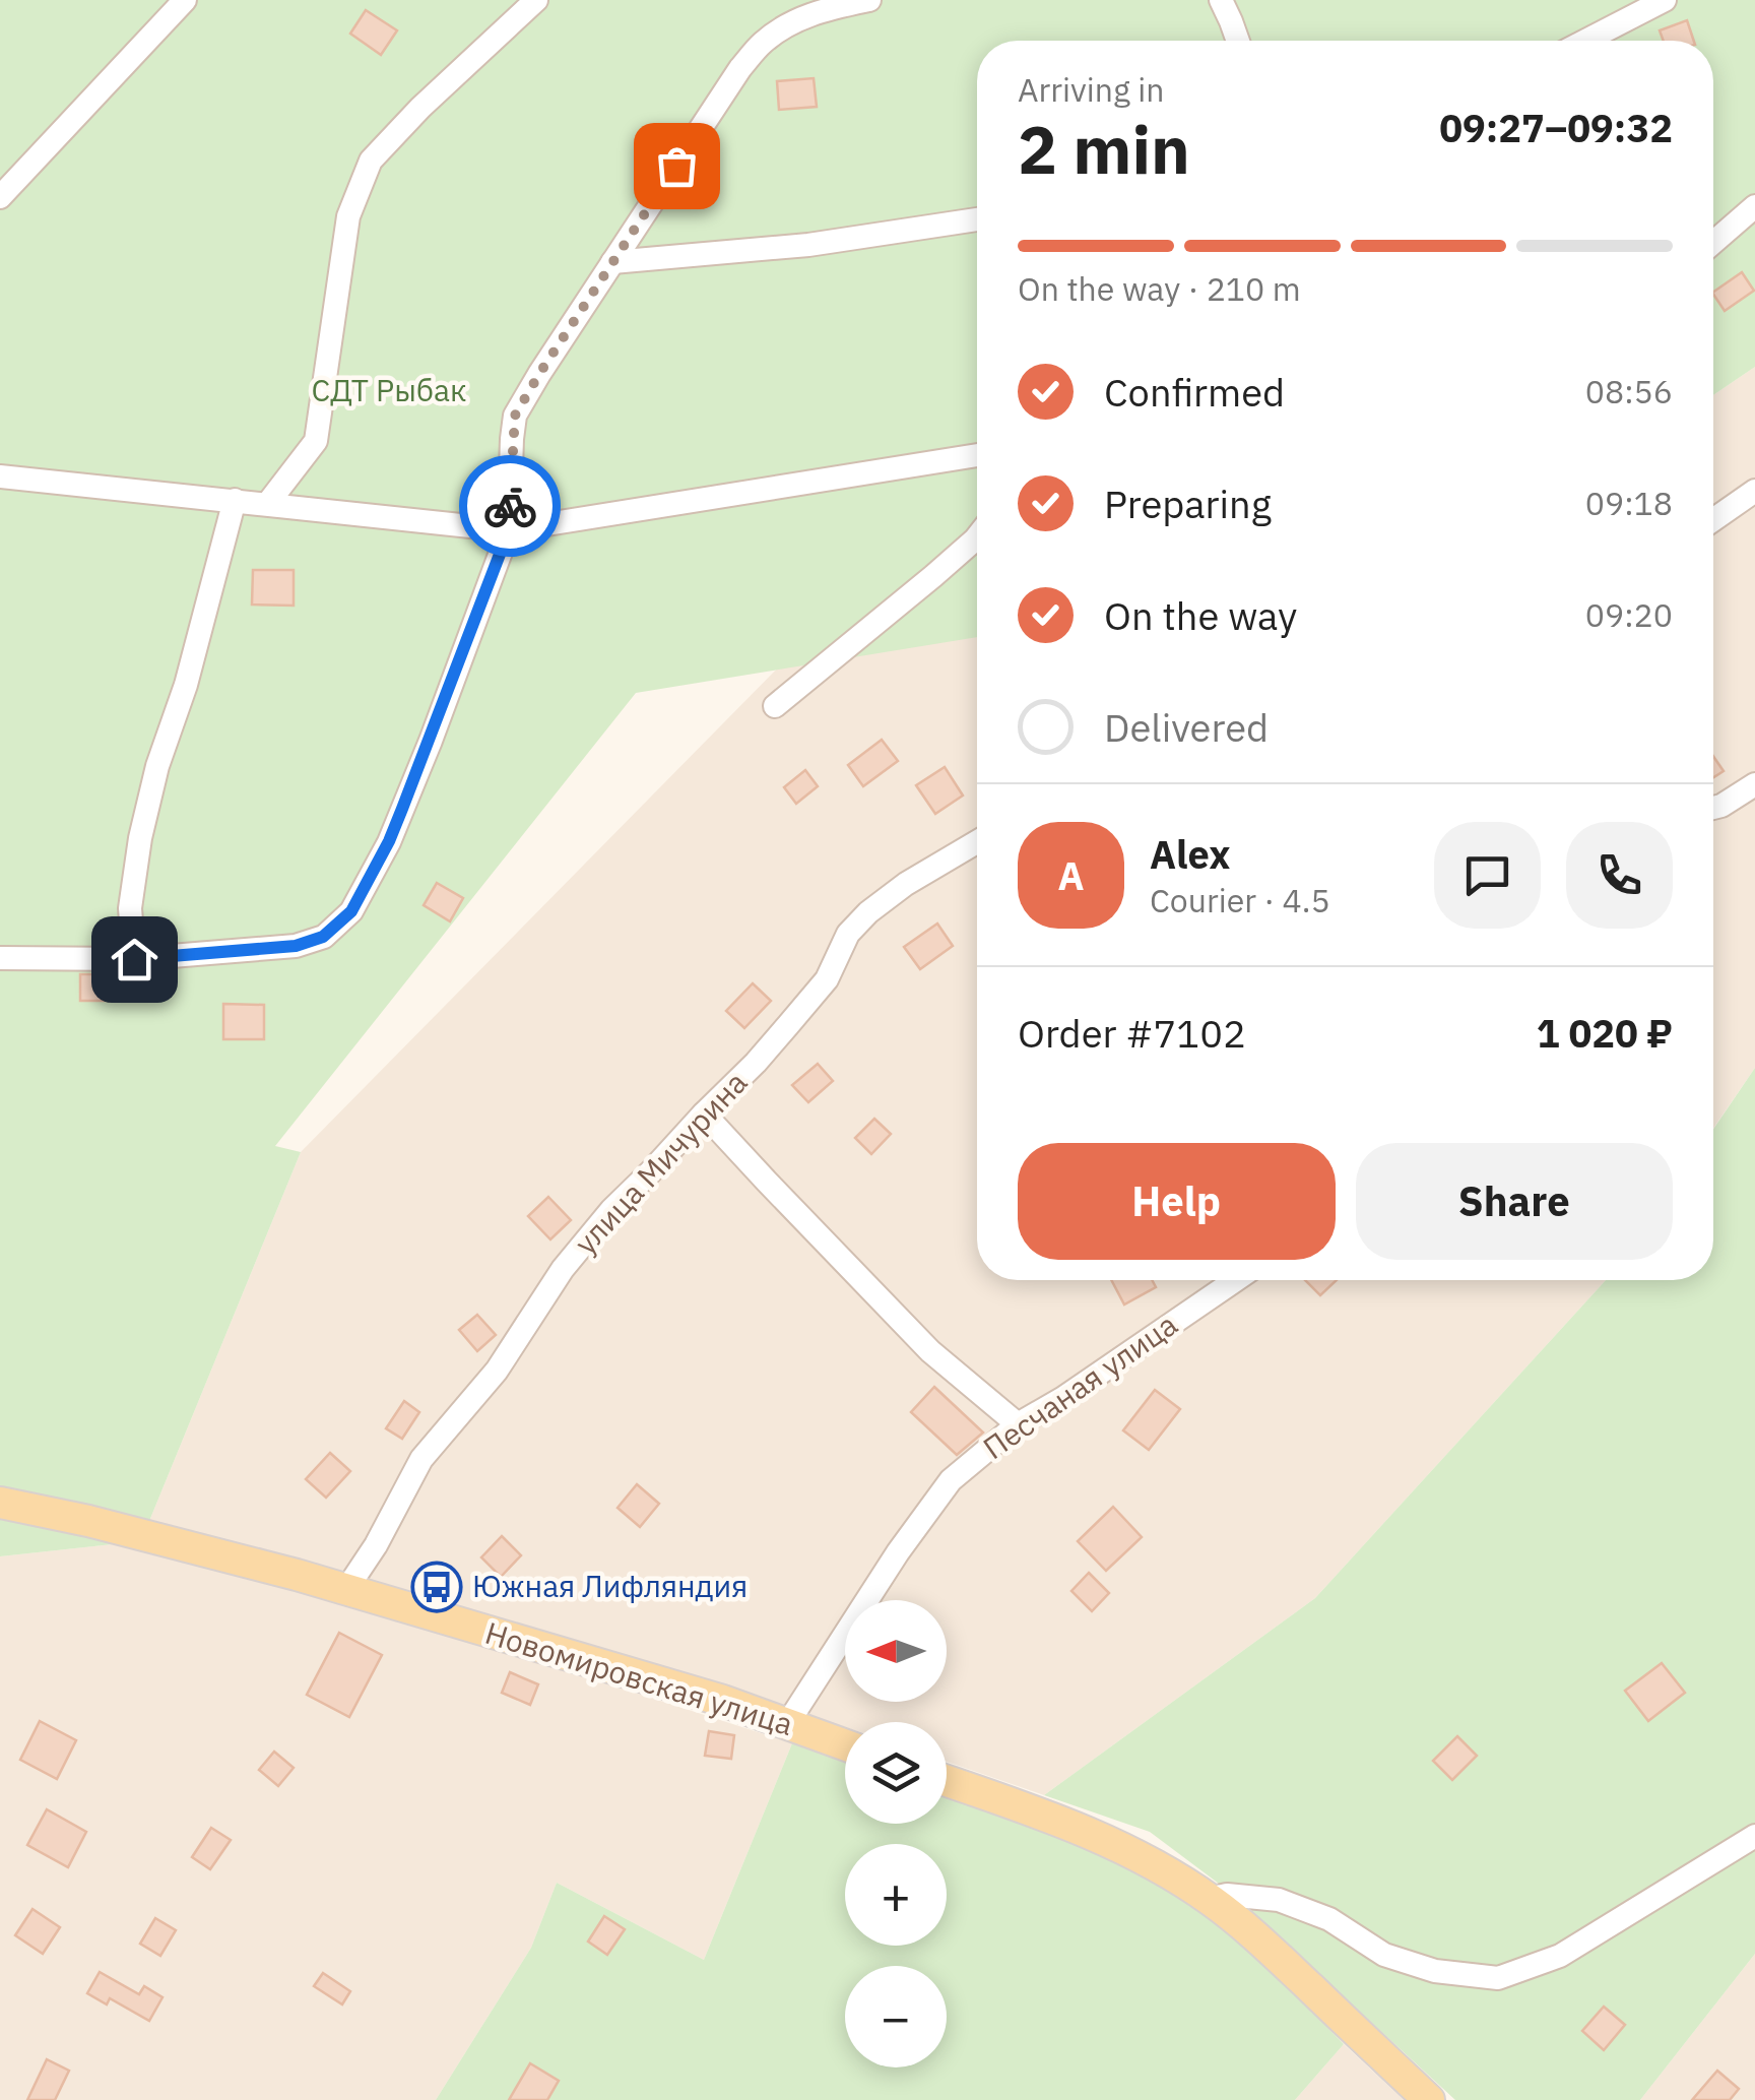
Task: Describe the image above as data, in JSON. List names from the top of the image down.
{
  "streets": {
    "main road": ["Новомировская улица"],
    "street": ["улица Мичурина", "Песчаная улица"]
  },
  "crossings": [
    ["улица Мичурина", "Новомировская улица"],
    ["Песчаная улица", "Новомировская улица"]
  ],
  "parks": ["СДТ Рыбак"],
  "places": {
    "bus stop": ["Южная Лифляндия"]
  },
  "north": "left",
  "page": {
    "heading": ["2 min", "Arriving in", "09:27–09:32"],
    "panel": [
      "Alex",
      "Courier · 4.5",
      "Order #7102",
      "1 020 ₽"
    ],
    "bar": "On the way · 210 m",
    "list": [
      ["Confirmed", "08:56"],
      ["Preparing", "09:18"],
      ["On the way", "09:20"],
      "Delivered"
    ],
    "round": "A",
    "buttons": ["Help", "Share"],
    "map_buttons": ["+", "−"]
  }
}
